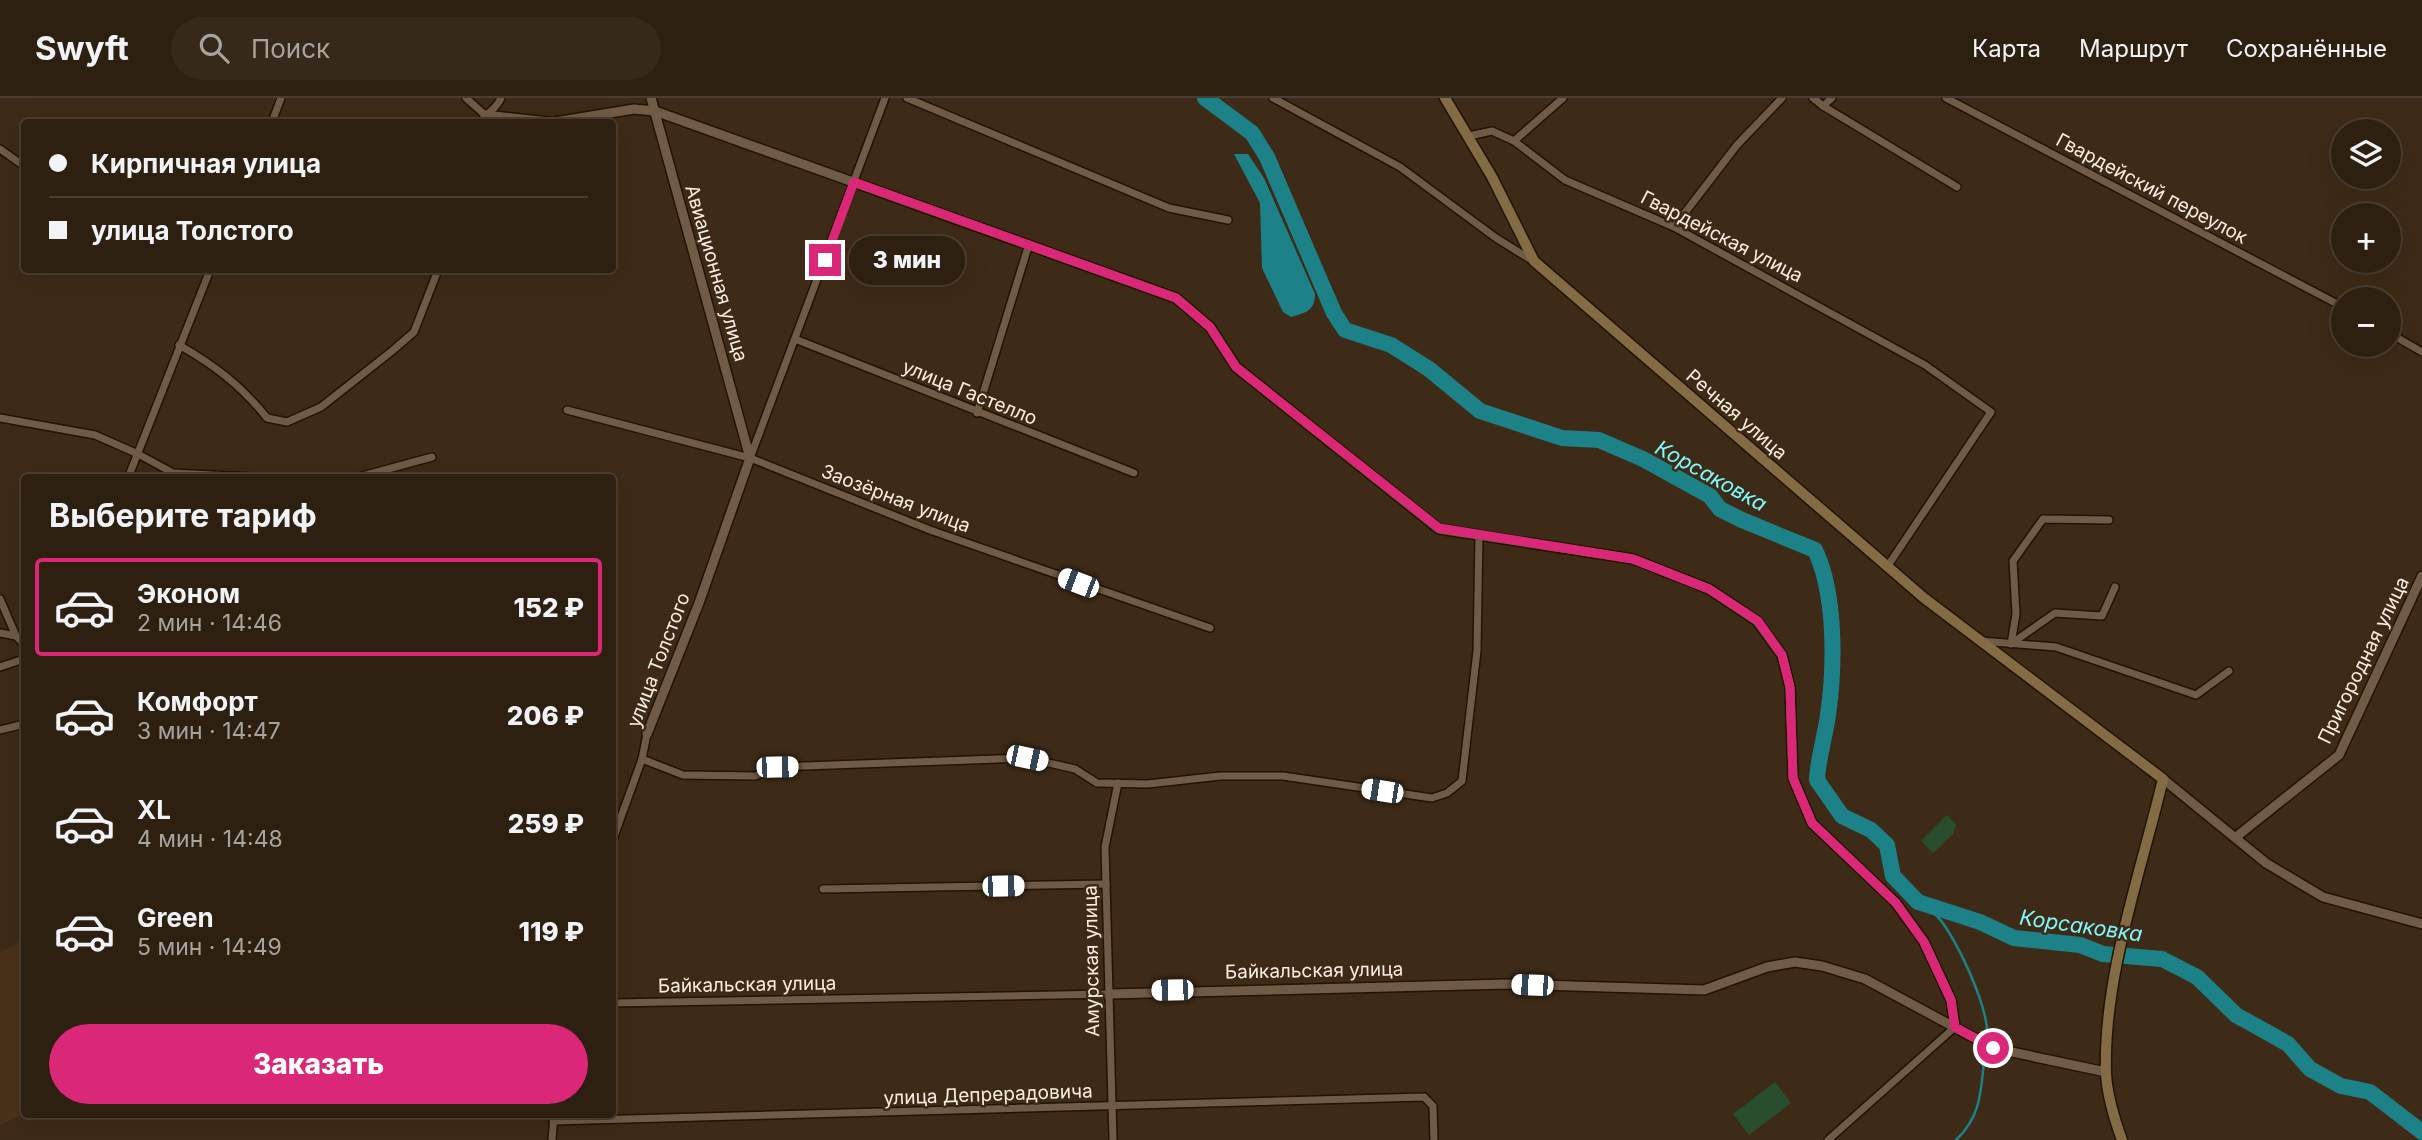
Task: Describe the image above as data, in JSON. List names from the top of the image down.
{
  "streets": {
    "main road": ["Речная улица"],
    "street": [
      "Гвардейский переулок",
      "Гвардейская улица",
      "Авиационная улица",
      "улица Гастелло",
      "Заозёрная улица",
      "улица Толстого",
      "Пригородная улица",
      "Амурская улица",
      "Байкальская улица",
      "улица Депрерадовича"
    ]
  },
  "crossings": [
    ["Гвардейская улица", "Речная улица"],
    ["Авиационная улица", "Заозёрная улица"],
    ["Авиационная улица", "улица Толстого"],
    ["улица Гастелло", "улица Толстого"],
    ["Заозёрная улица", "улица Толстого"],
    ["улица Толстого", "Амурская улица"],
    ["Амурская улица", "Байкальская улица"],
    ["Амурская улица", "улица Депрерадовича"]
  ],
  "water": ["Корсаковка"],
  "page": {
    "header": "Swyft",
    "search": "Поиск",
    "nav": ["Карта", "Маршрут", "Сохранённые"],
    "map_buttons": ["+", "−"],
    "banner": ["Кирпичная улица", "улица Толстого"],
    "bubble": "3 мин",
    "heading": "Выберите тариф",
    "list": [
      {
        "name": "Эконом",
        "note": "2 мин · 14:46",
        "value": "152 ₽"
      },
      {
        "name": "Комфорт",
        "note": "3 мин · 14:47",
        "value": "206 ₽"
      },
      {
        "name": "XL",
        "note": "4 мин · 14:48",
        "value": "259 ₽"
      },
      {
        "name": "Green",
        "note": "5 мин · 14:49",
        "value": "119 ₽"
      }
    ],
    "buttons": "Заказать"
  }
}
